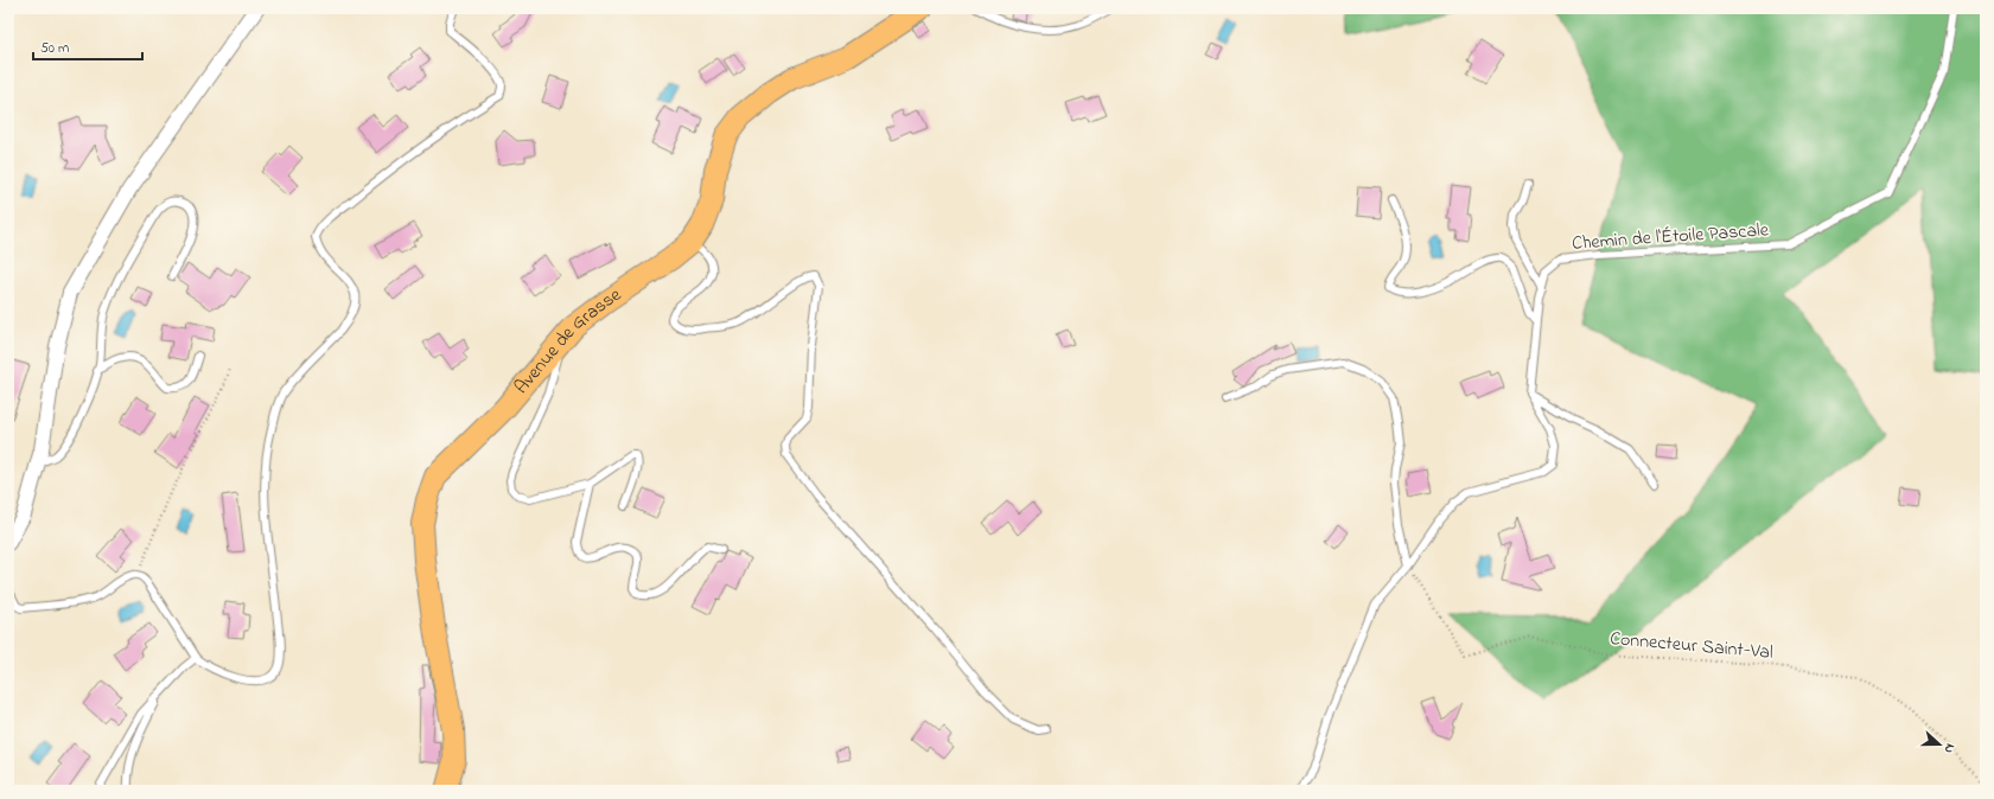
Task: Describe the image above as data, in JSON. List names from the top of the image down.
{
  "streets": {
    "main road": ["Avenue de Grasse"],
    "lane": ["Chemin de l'Étoile Pascale"],
    "path": ["Connecteur Saint-Val"]
  },
  "scale_bar": "50 m",
  "north": "right"
}
